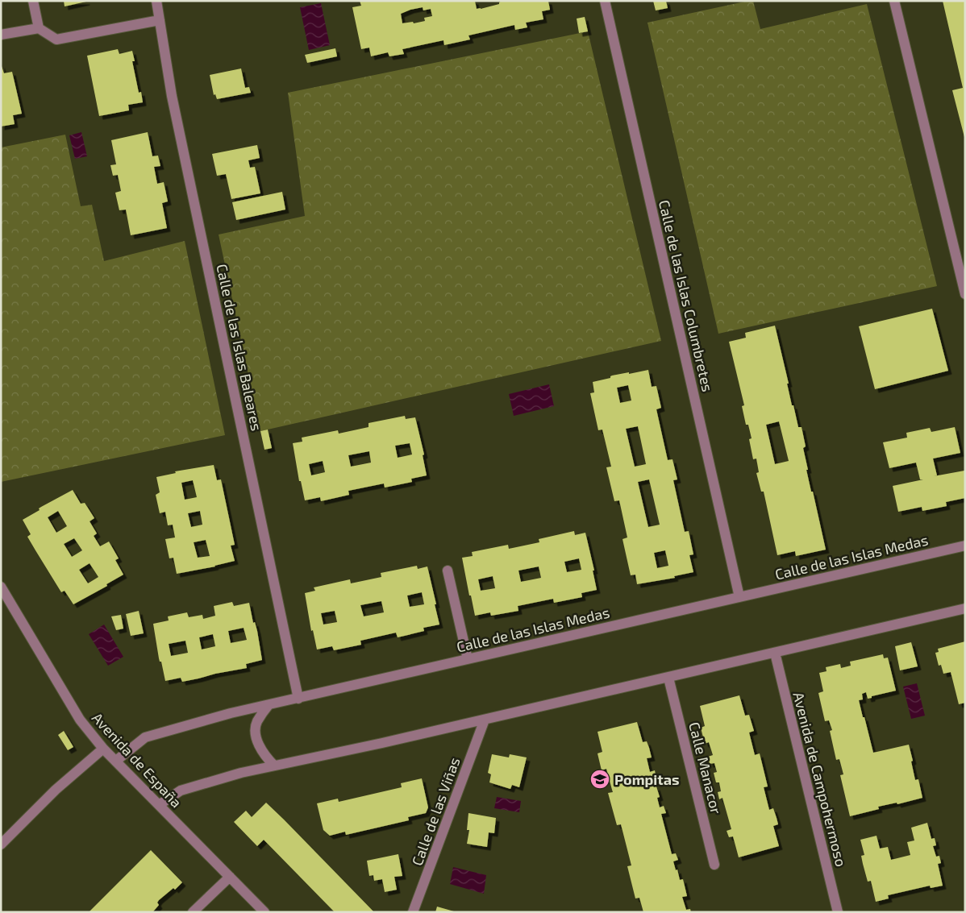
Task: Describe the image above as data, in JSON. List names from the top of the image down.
{
  "streets": {
    "street": [
      "Calle de las Islas Columbretes",
      "Calle de las Islas Baleares",
      "Calle de las Islas Medas",
      "Avenida de España",
      "Calle Manacor",
      "Avenida de Campohermoso",
      "Calle de las Viñas"
    ]
  },
  "crossings": [
    ["Calle de las Islas Columbretes", "Calle de las Islas Medas"],
    ["Calle de las Islas Baleares", "Calle de las Islas Medas"],
    ["Calle de las Islas Medas", "Avenida de España"]
  ],
  "places": {
    "school or university": ["Pompitas"]
  }
}
